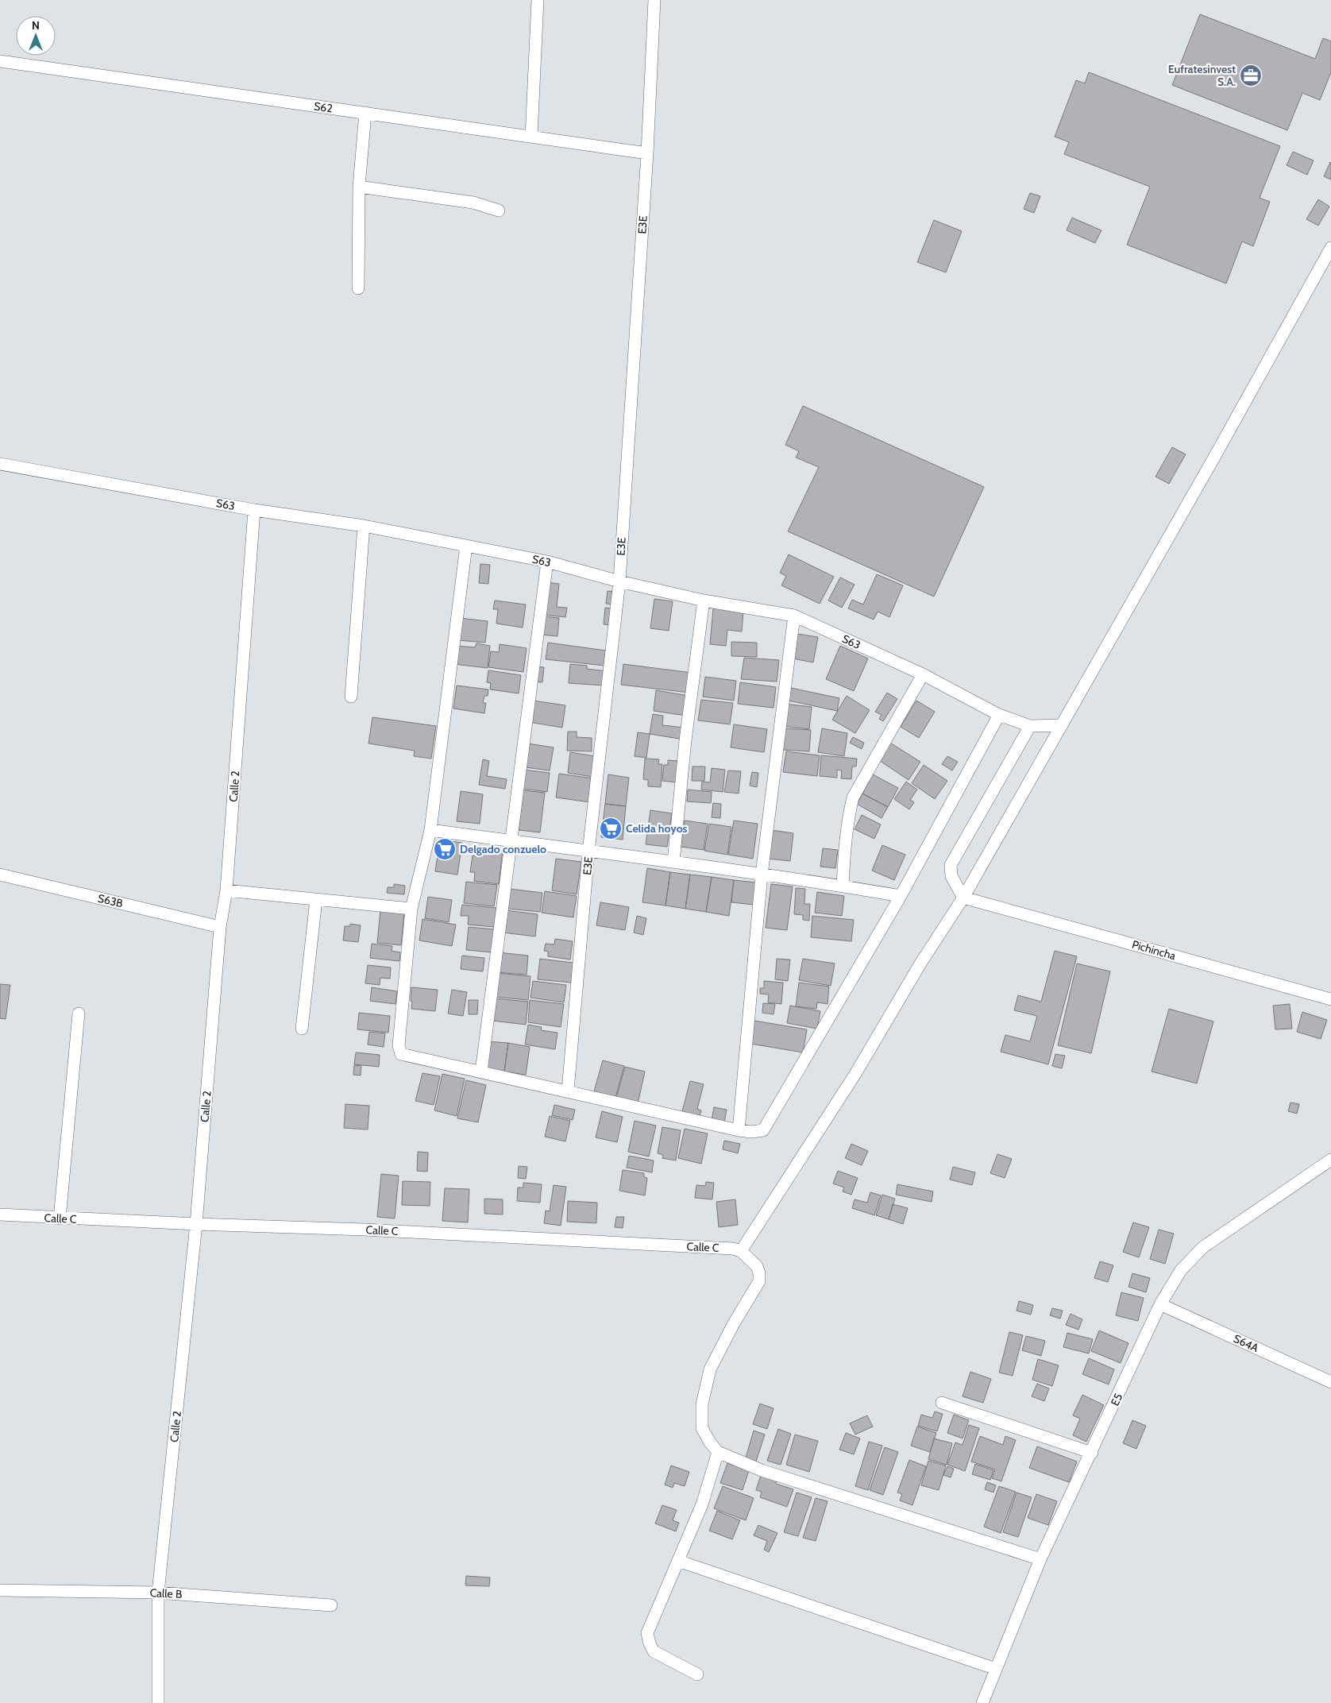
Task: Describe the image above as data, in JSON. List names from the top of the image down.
{
  "streets": {
    "street": [
      "S62",
      "E3E",
      "S63",
      "Calle 2",
      "S63B",
      "Pichincha",
      "Calle C",
      "S64A",
      "E5",
      "Calle B"
    ]
  },
  "crossings": [
    ["S62", "E3E"],
    ["E3E", "S63"],
    ["S63", "Calle 2"],
    ["Calle 2", "S63B"],
    ["Calle 2", "Calle C"],
    ["Calle 2", "Calle B"],
    ["S64A", "E5"]
  ],
  "places": {
    "office": ["Eufratesinvest S.A."],
    "supermarket": ["Celida hoyos", "Delgado conzuelo"]
  },
  "north": "top"
}
